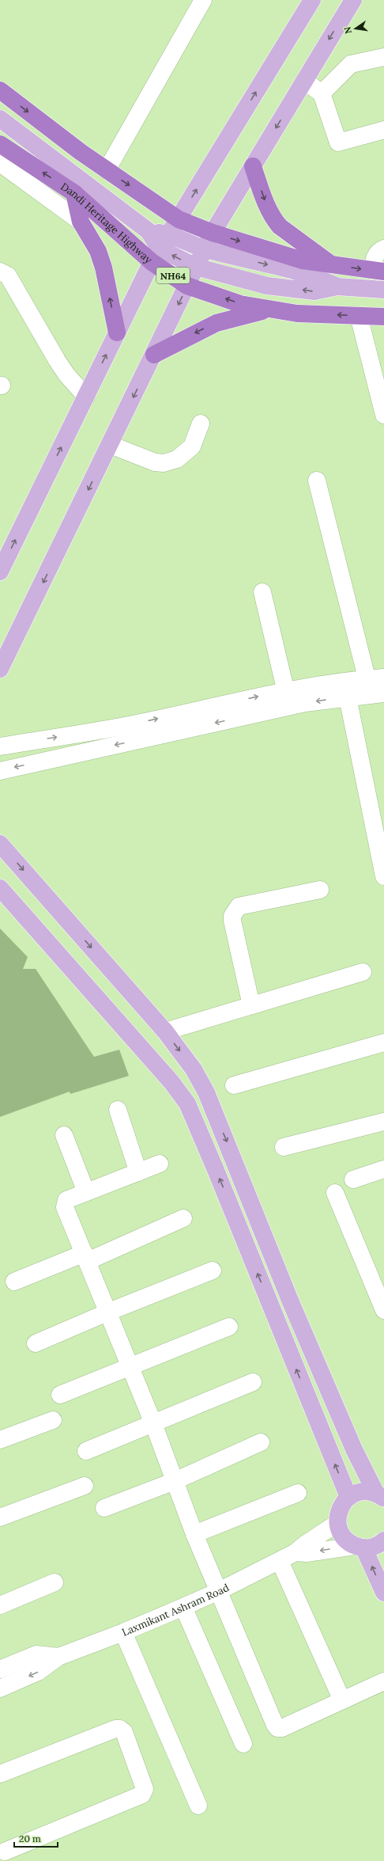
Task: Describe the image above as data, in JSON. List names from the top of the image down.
{
  "streets": {
    "highway": ["Dandi Heritage Highway", "NH64"],
    "street": ["Laxmikant Ashram Road"]
  },
  "scale_bar": "20 m",
  "north": "left"
}
